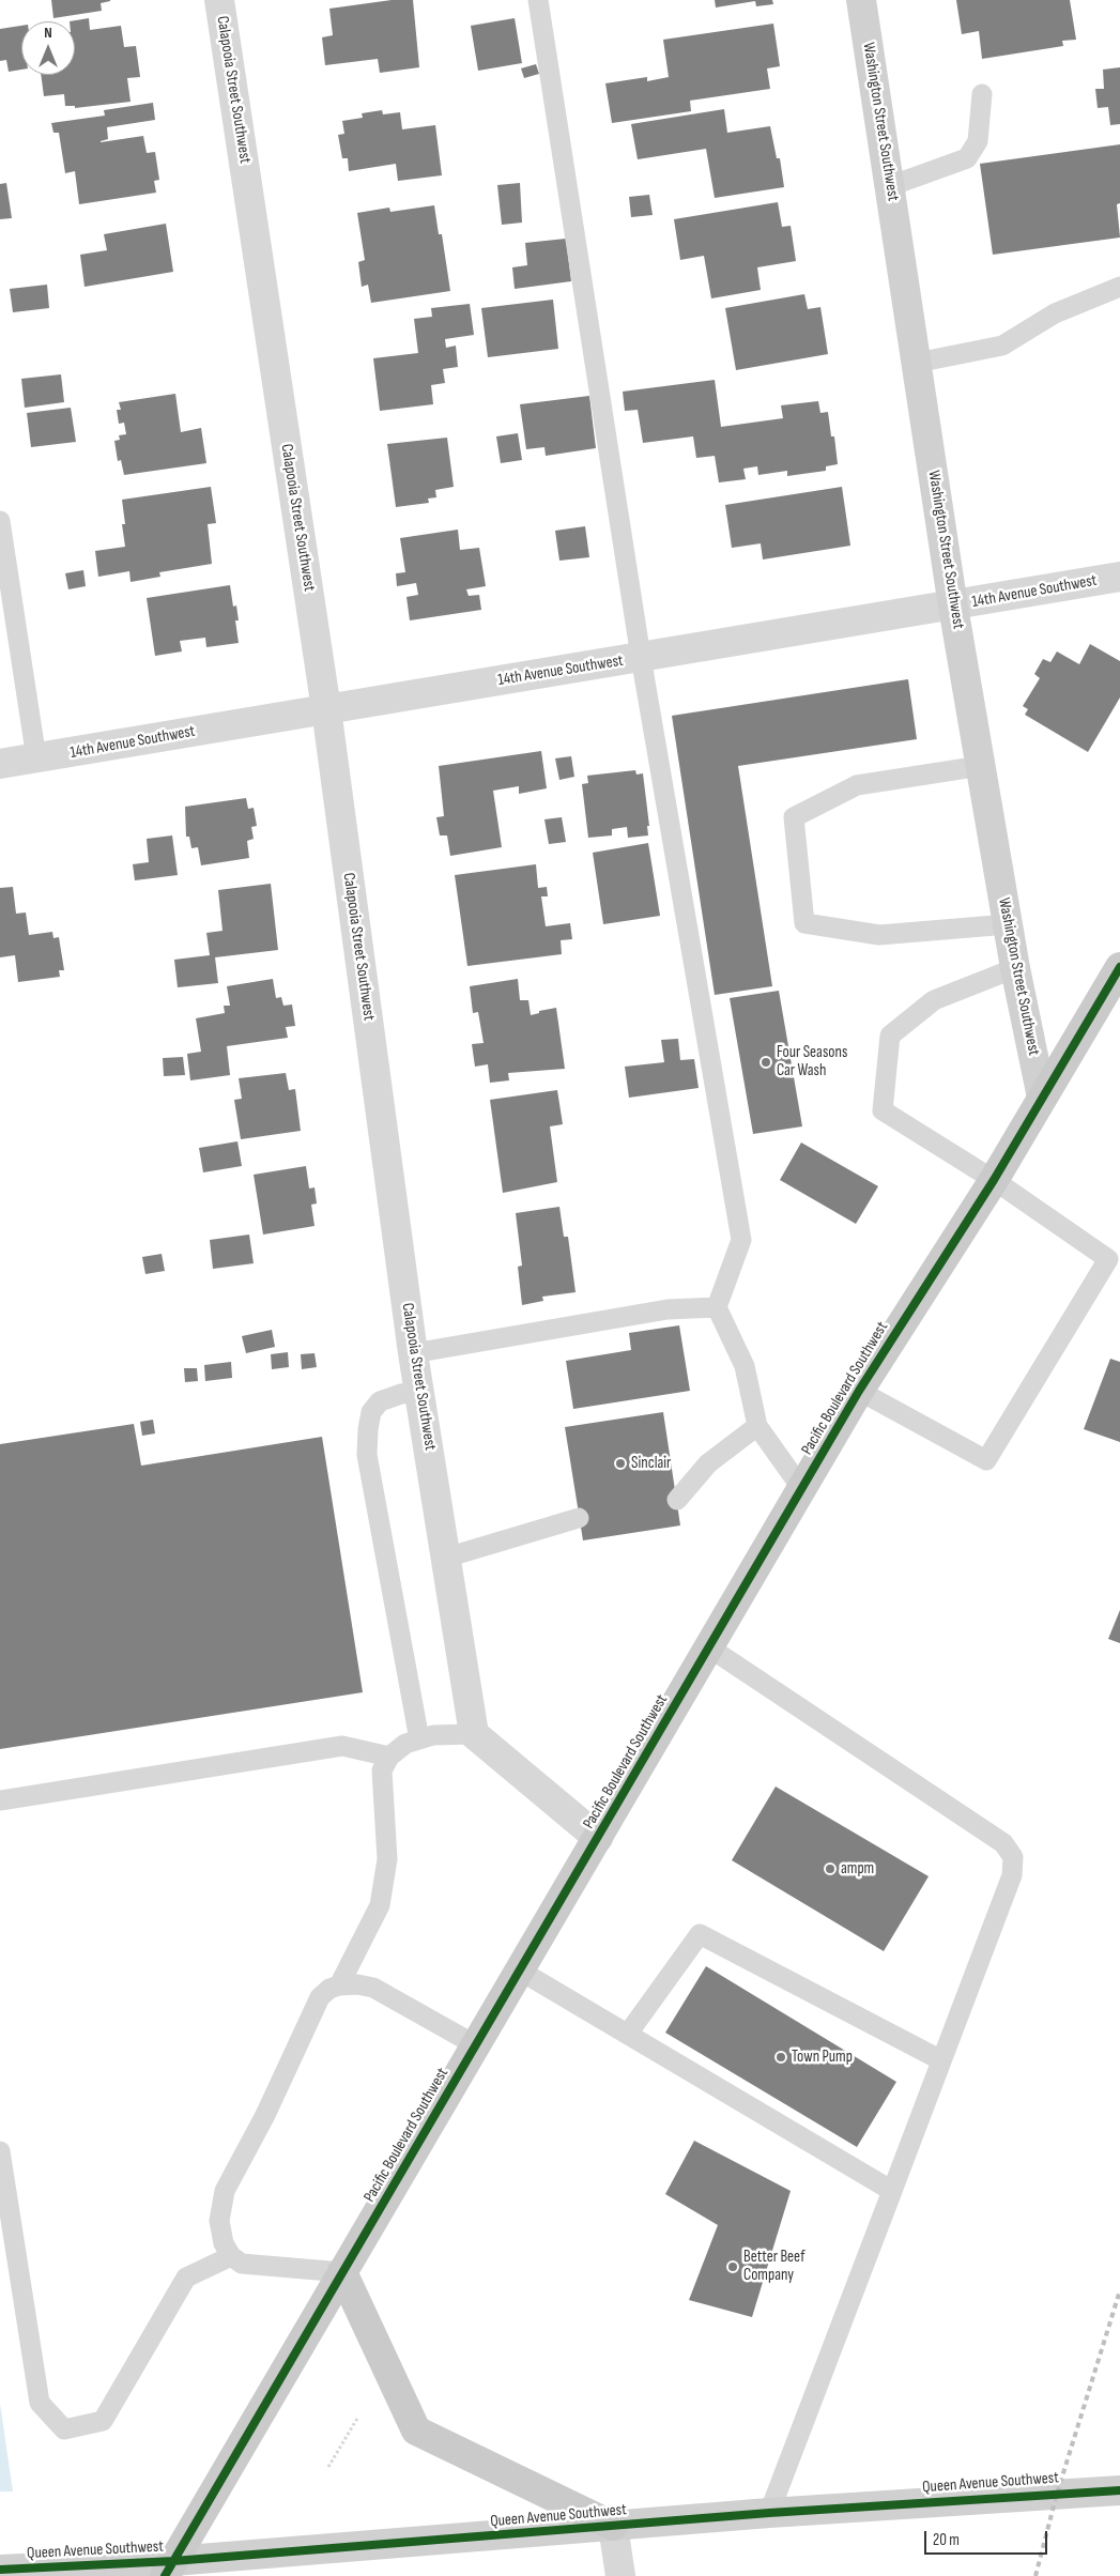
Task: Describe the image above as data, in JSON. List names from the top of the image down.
{
  "streets": {
    "main road": ["Pacific Boulevard Southwest"],
    "street": [
      "Calapooia Street Southwest",
      "Washington Street Southwest",
      "14th Avenue Southwest",
      "Queen Avenue Southwest"
    ]
  },
  "crossings": [
    ["Calapooia Street Southwest", "14th Avenue Southwest"],
    ["Washington Street Southwest", "14th Avenue Southwest"],
    ["Washington Street Southwest", "Pacific Boulevard Southwest"],
    ["Pacific Boulevard Southwest", "Queen Avenue Southwest"]
  ],
  "places": [
    "Four Seasons Car Wash",
    "Sinclair",
    "ampm",
    "Town Pump",
    "Better Beef Company"
  ],
  "scale_bar": "20 m",
  "north": "top"
}
